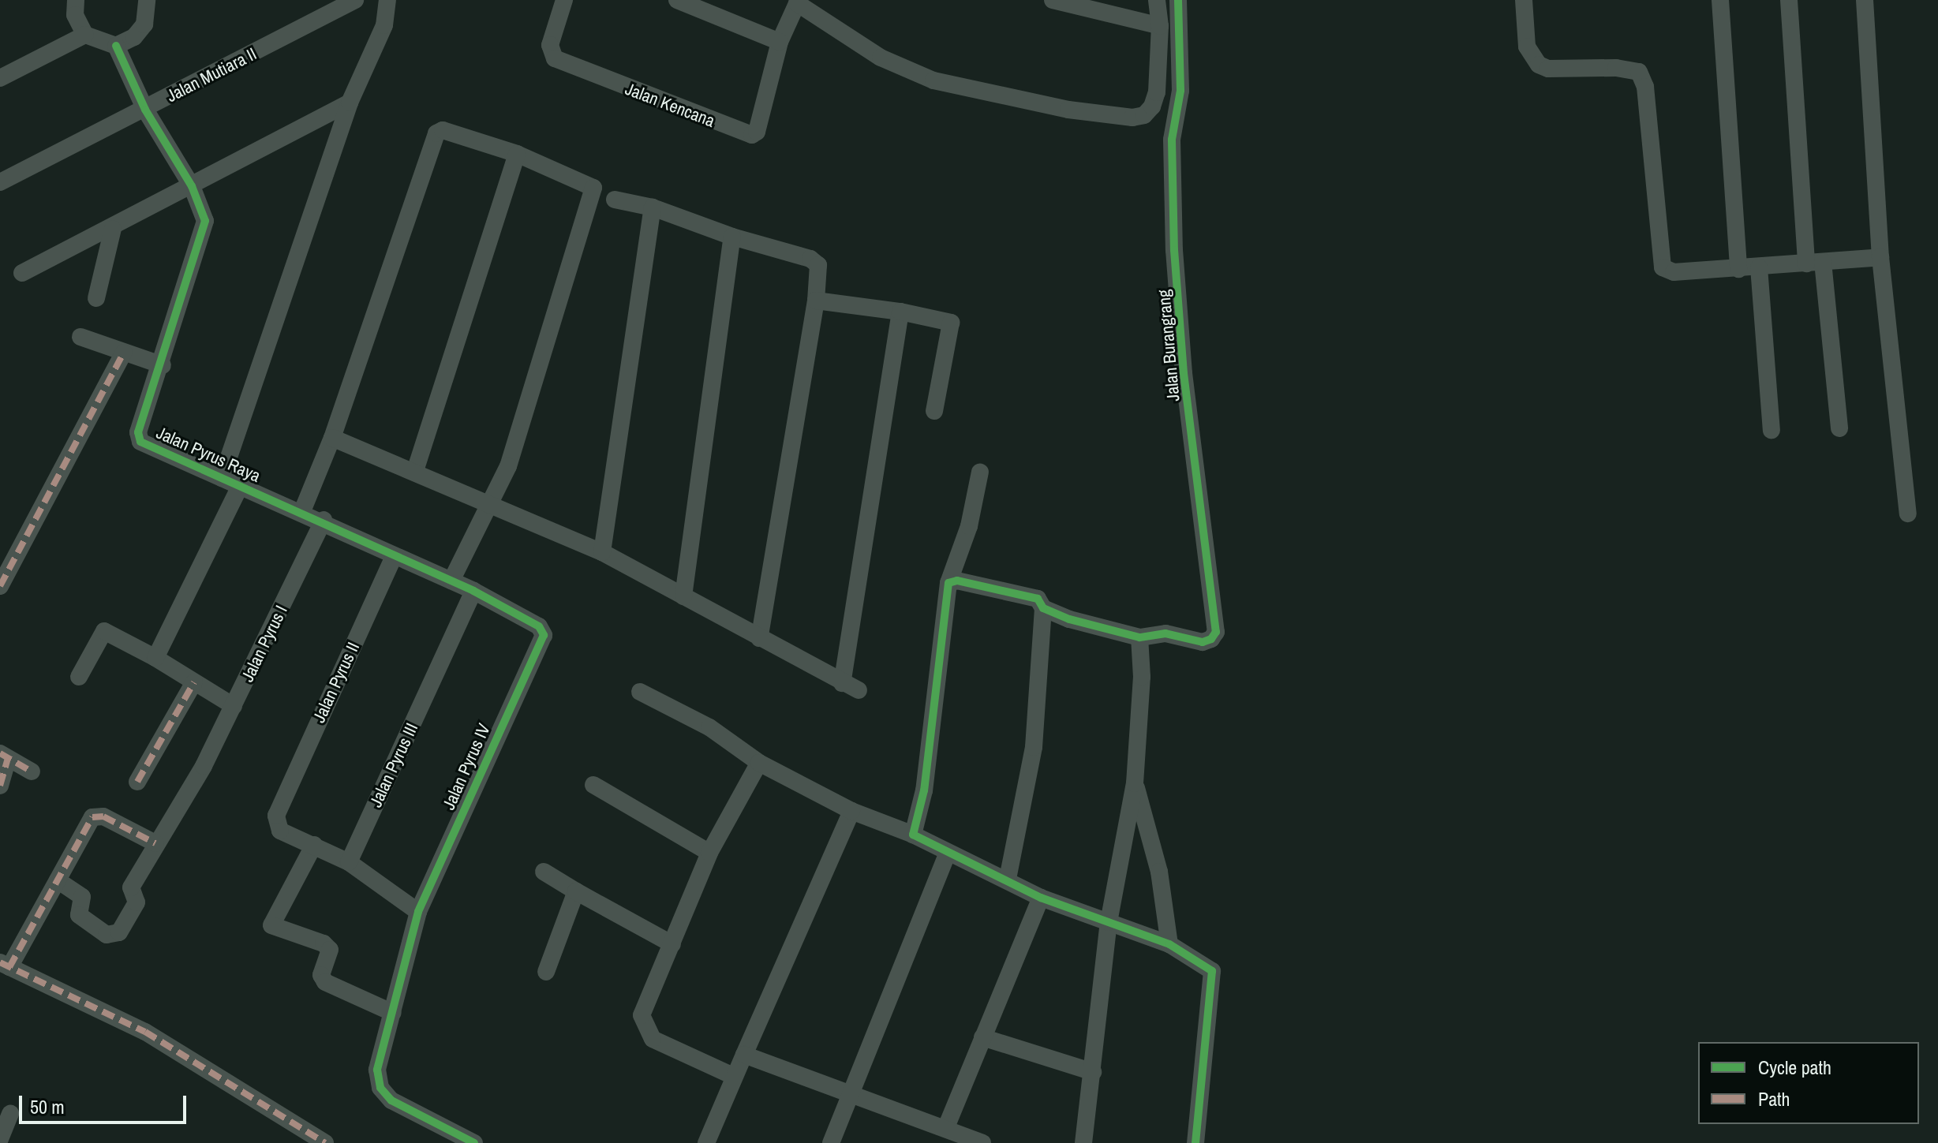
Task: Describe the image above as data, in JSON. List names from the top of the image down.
{
  "streets": {
    "street": [
      "Jalan Mutiara II",
      "Jalan Kencana",
      "Jalan Burangrang",
      "Jalan Pyrus Raya",
      "Jalan Pyrus I",
      "Jalan Pyrus II",
      "Jalan Pyrus III",
      "Jalan Pyrus IV"
    ]
  },
  "crossings": [
    ["Jalan Mutiara II", "Jalan Pyrus Raya"],
    ["Jalan Pyrus Raya", "Jalan Pyrus I"],
    ["Jalan Pyrus Raya", "Jalan Pyrus II"],
    ["Jalan Pyrus Raya", "Jalan Pyrus III"],
    ["Jalan Pyrus Raya", "Jalan Pyrus IV"]
  ],
  "legend": ["Cycle path", "Path"],
  "scale_bar": "50 m"
}
